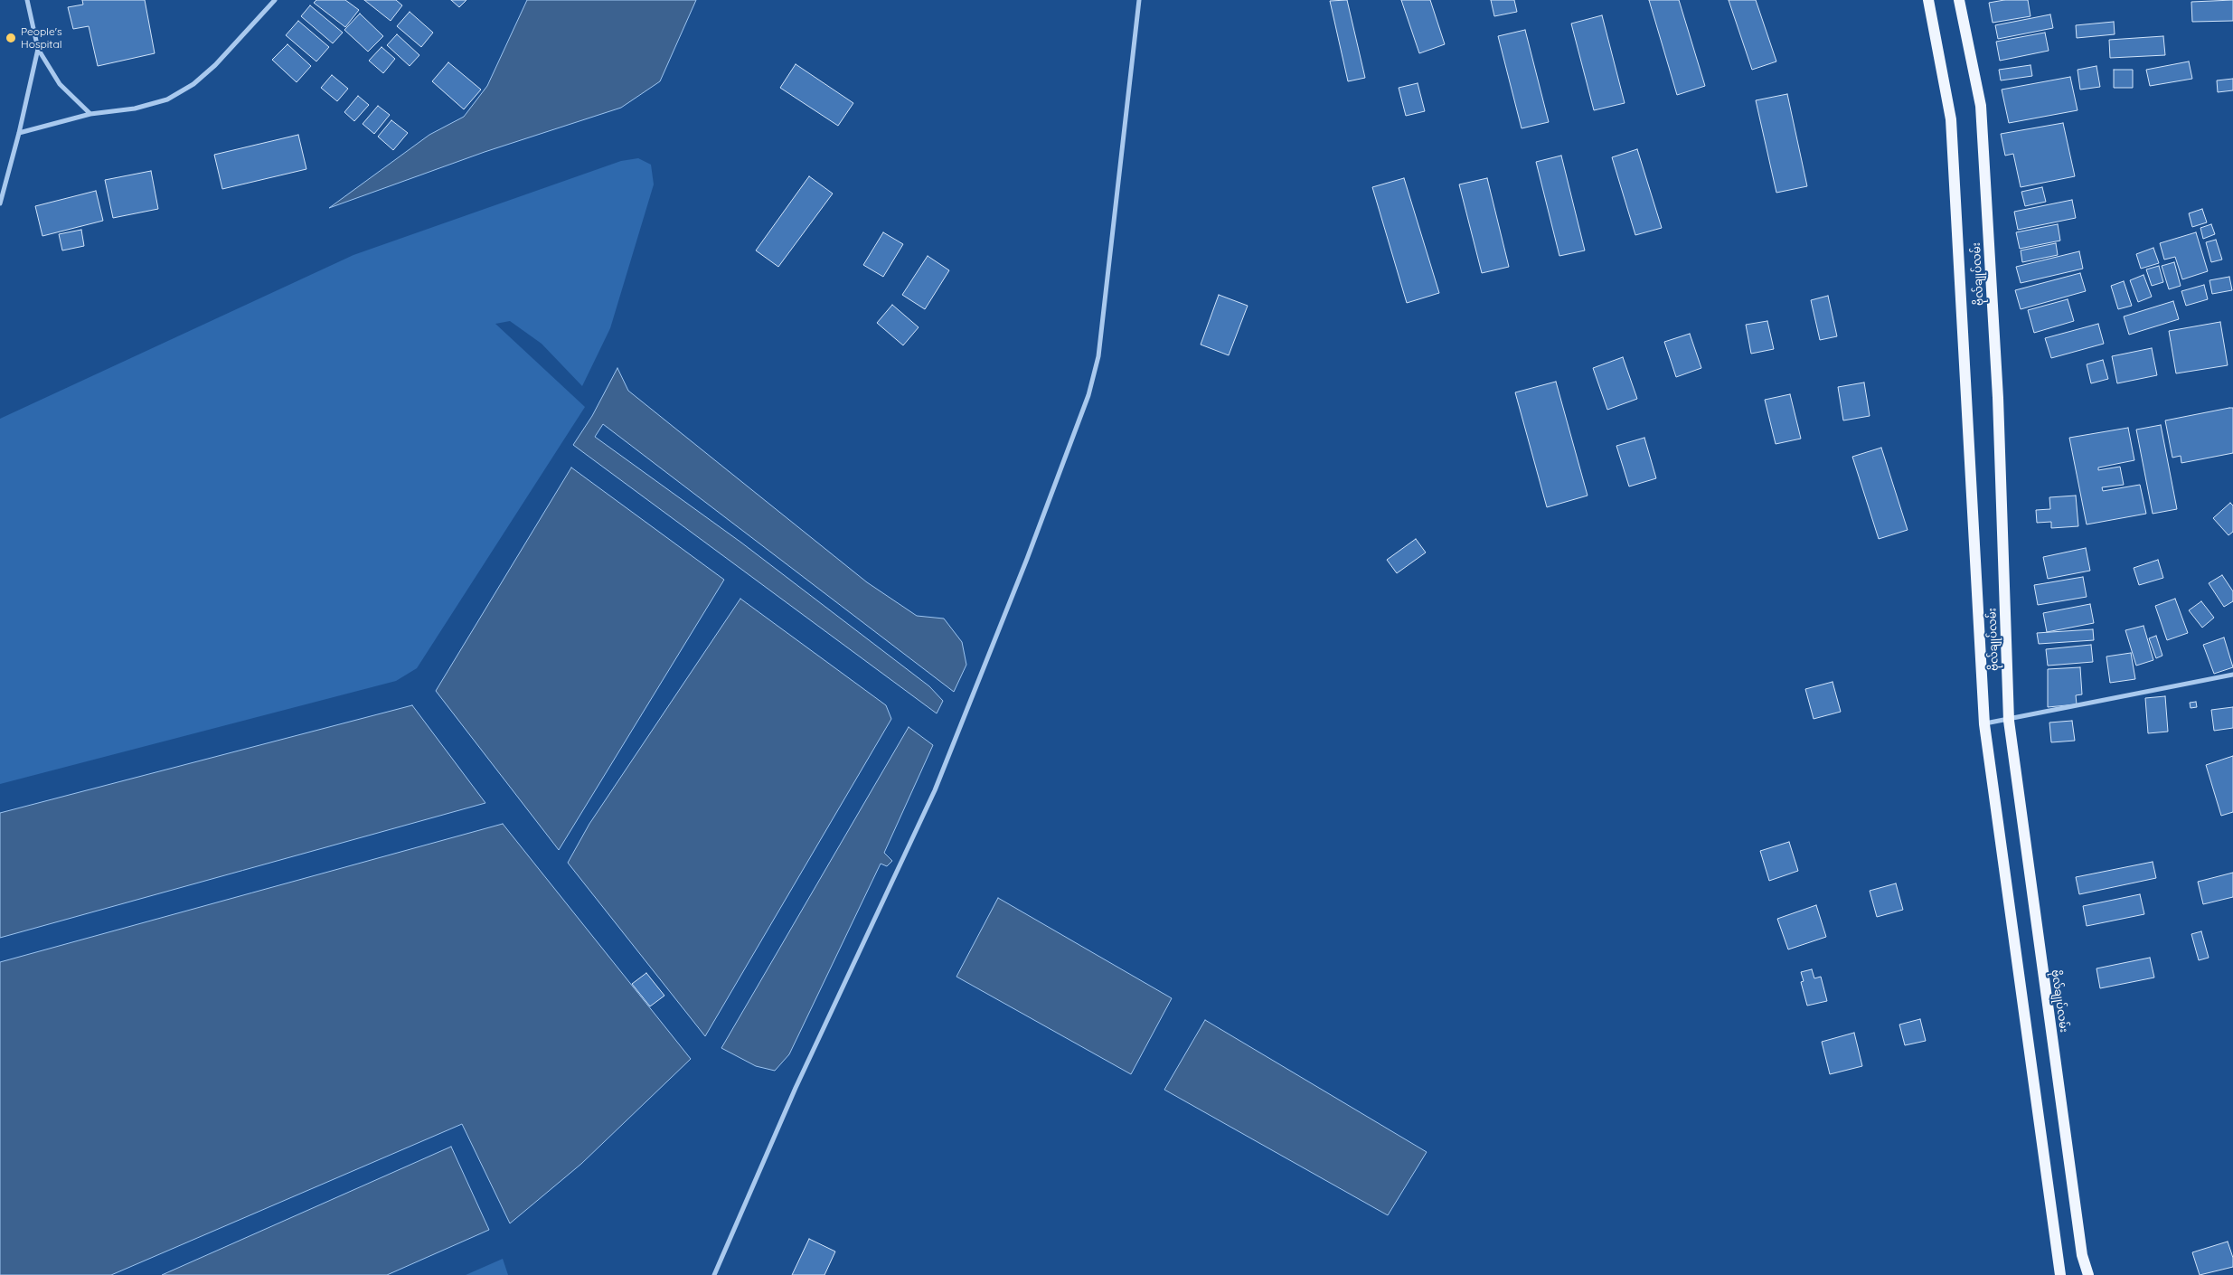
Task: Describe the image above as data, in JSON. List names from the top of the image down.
{
  "streets": {
    "main road": ["ဗိုလ်ချုပ်လမ်း"]
  },
  "places": ["People's Hospital"]
}
